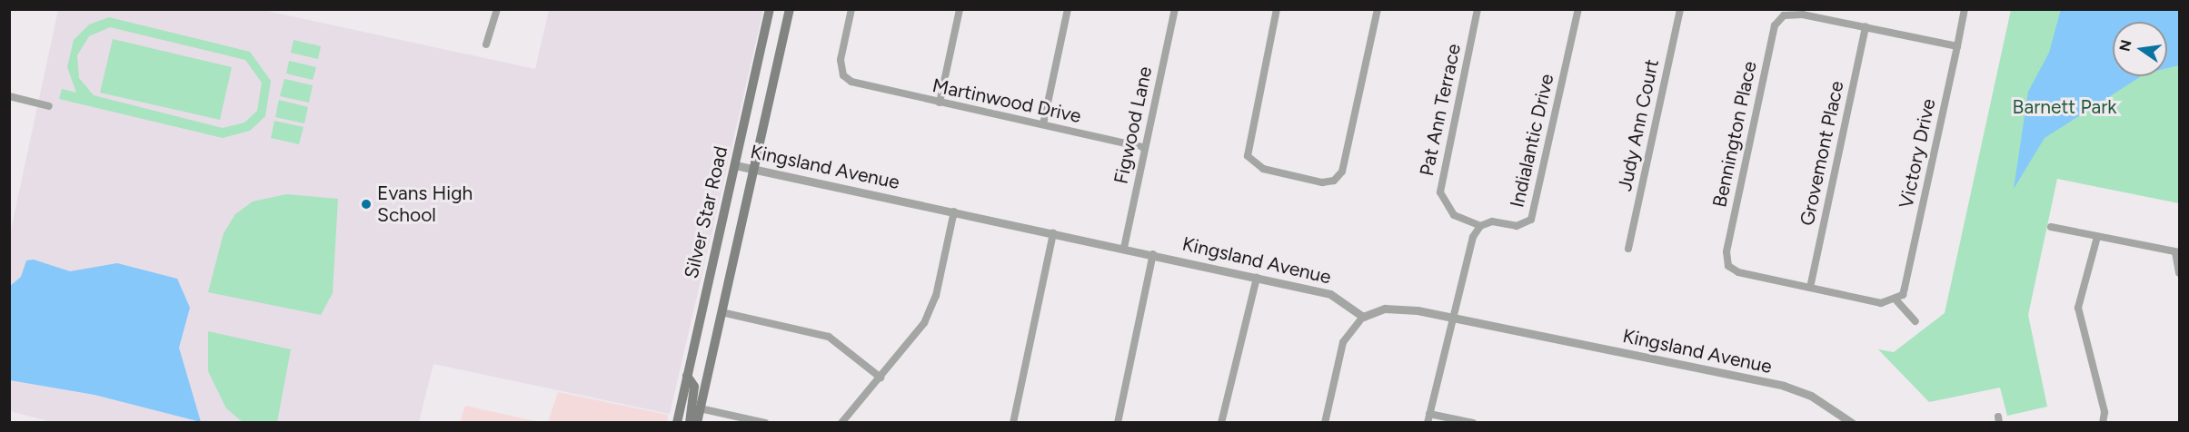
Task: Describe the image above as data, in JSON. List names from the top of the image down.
{
  "streets": {
    "main road": ["Silver Star Road"],
    "street": [
      "Martinwood Drive",
      "Pat Ann Terrace",
      "Figwood Lane",
      "Judy Ann Court",
      "Bennington Place",
      "Indialantic Drive",
      "Grovemont Place",
      "Victory Drive",
      "Kingsland Avenue"
    ]
  },
  "crossings": [
    ["Martinwood Drive", "Figwood Lane"],
    ["Pat Ann Terrace", "Indialantic Drive"],
    ["Figwood Lane", "Kingsland Avenue"],
    ["Bennington Place", "Grovemont Place"],
    ["Kingsland Avenue", "Silver Star Road"]
  ],
  "parks": ["Barnett Park"],
  "places": ["Evans High School"],
  "north": "left"
}
